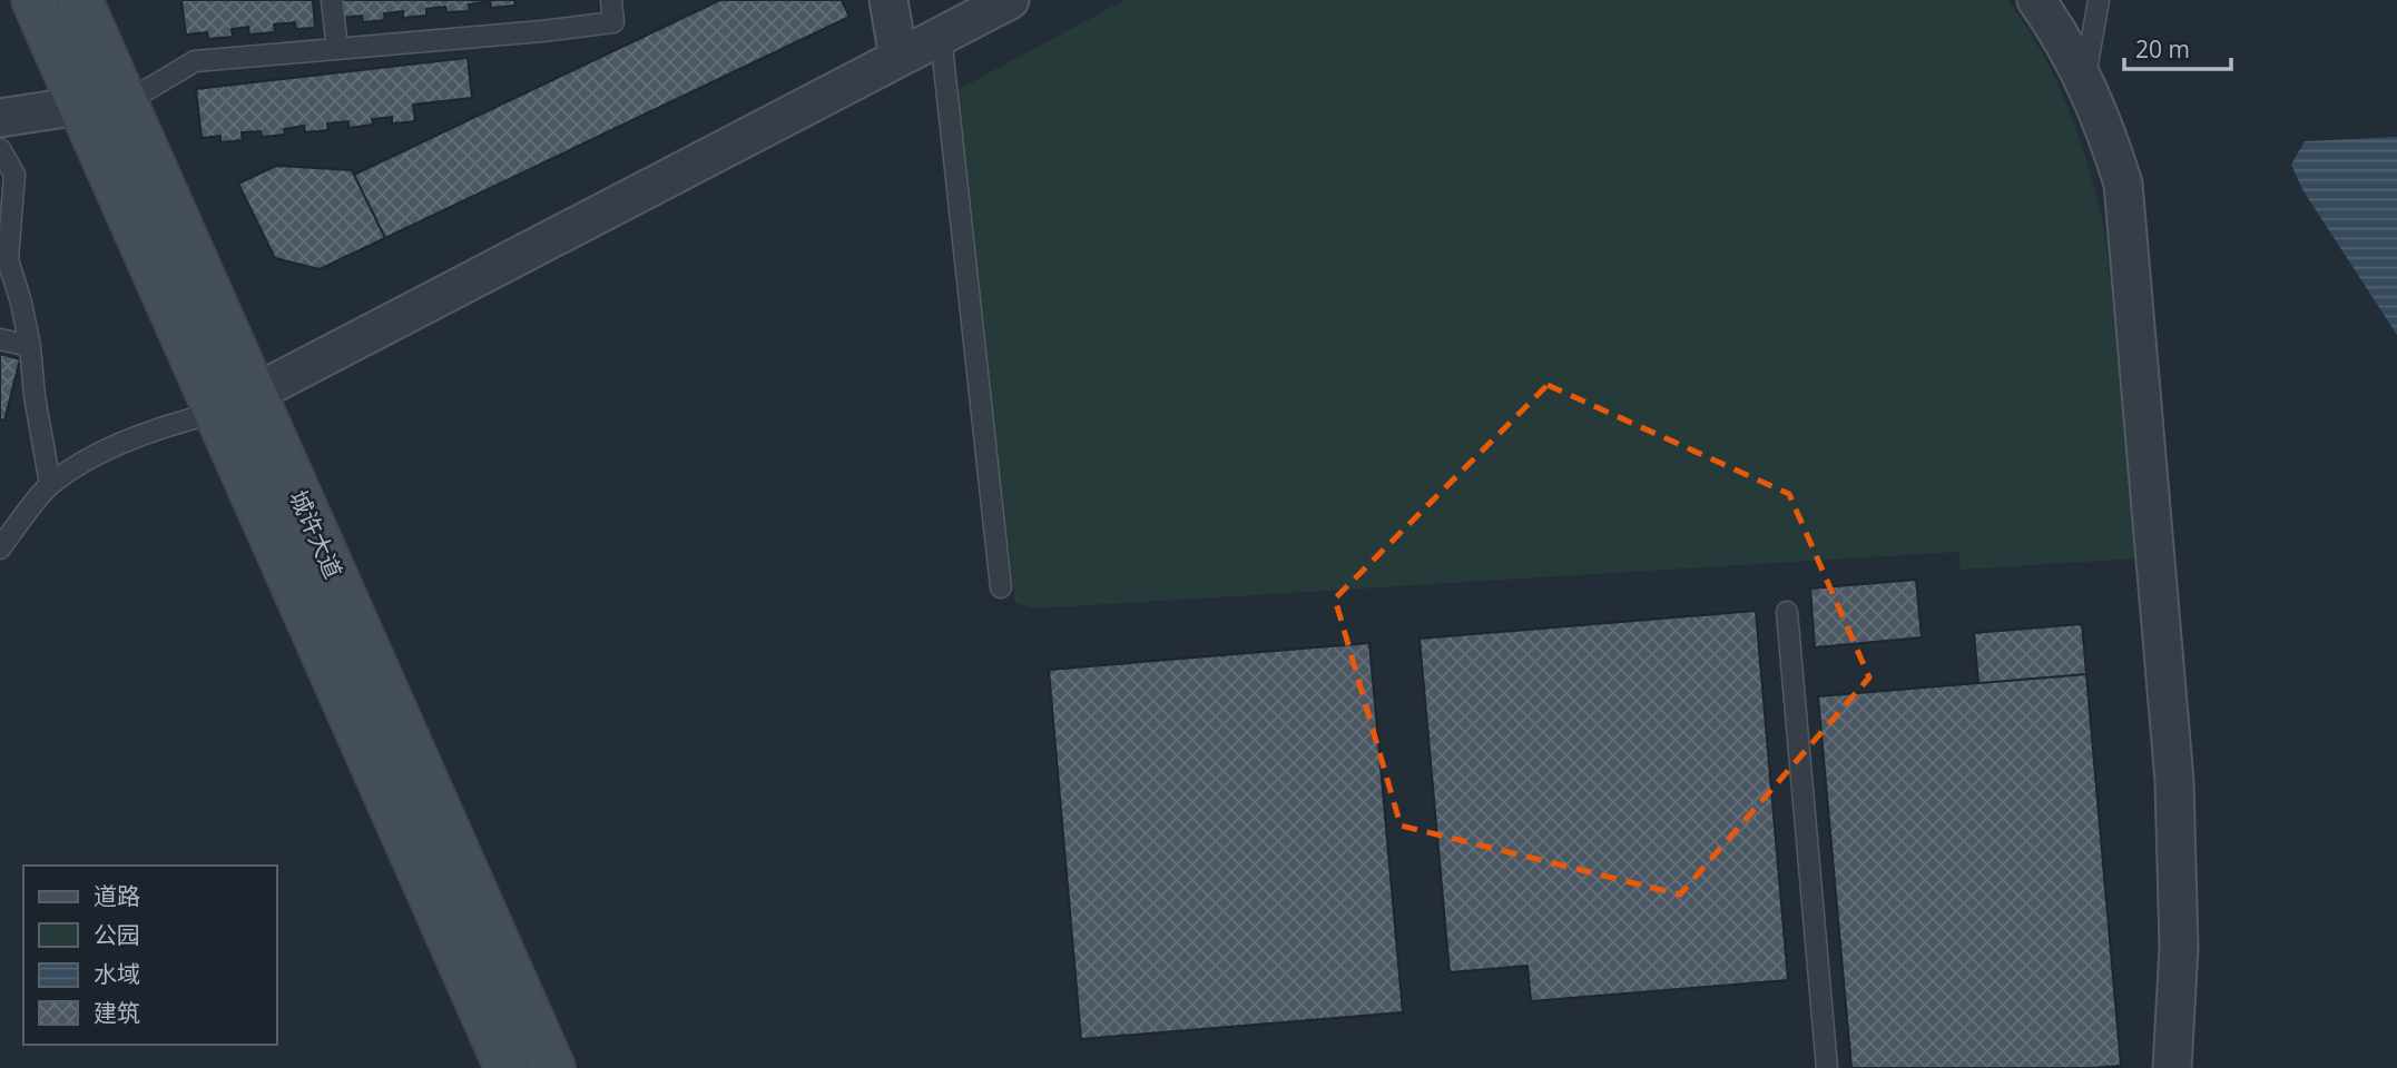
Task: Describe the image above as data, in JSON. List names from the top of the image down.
{
  "streets": {
    "main road": ["城许大道"]
  },
  "legend": [
    "道路",
    "公园",
    "水域",
    "建筑"
  ],
  "scale_bar": "20 m"
}
